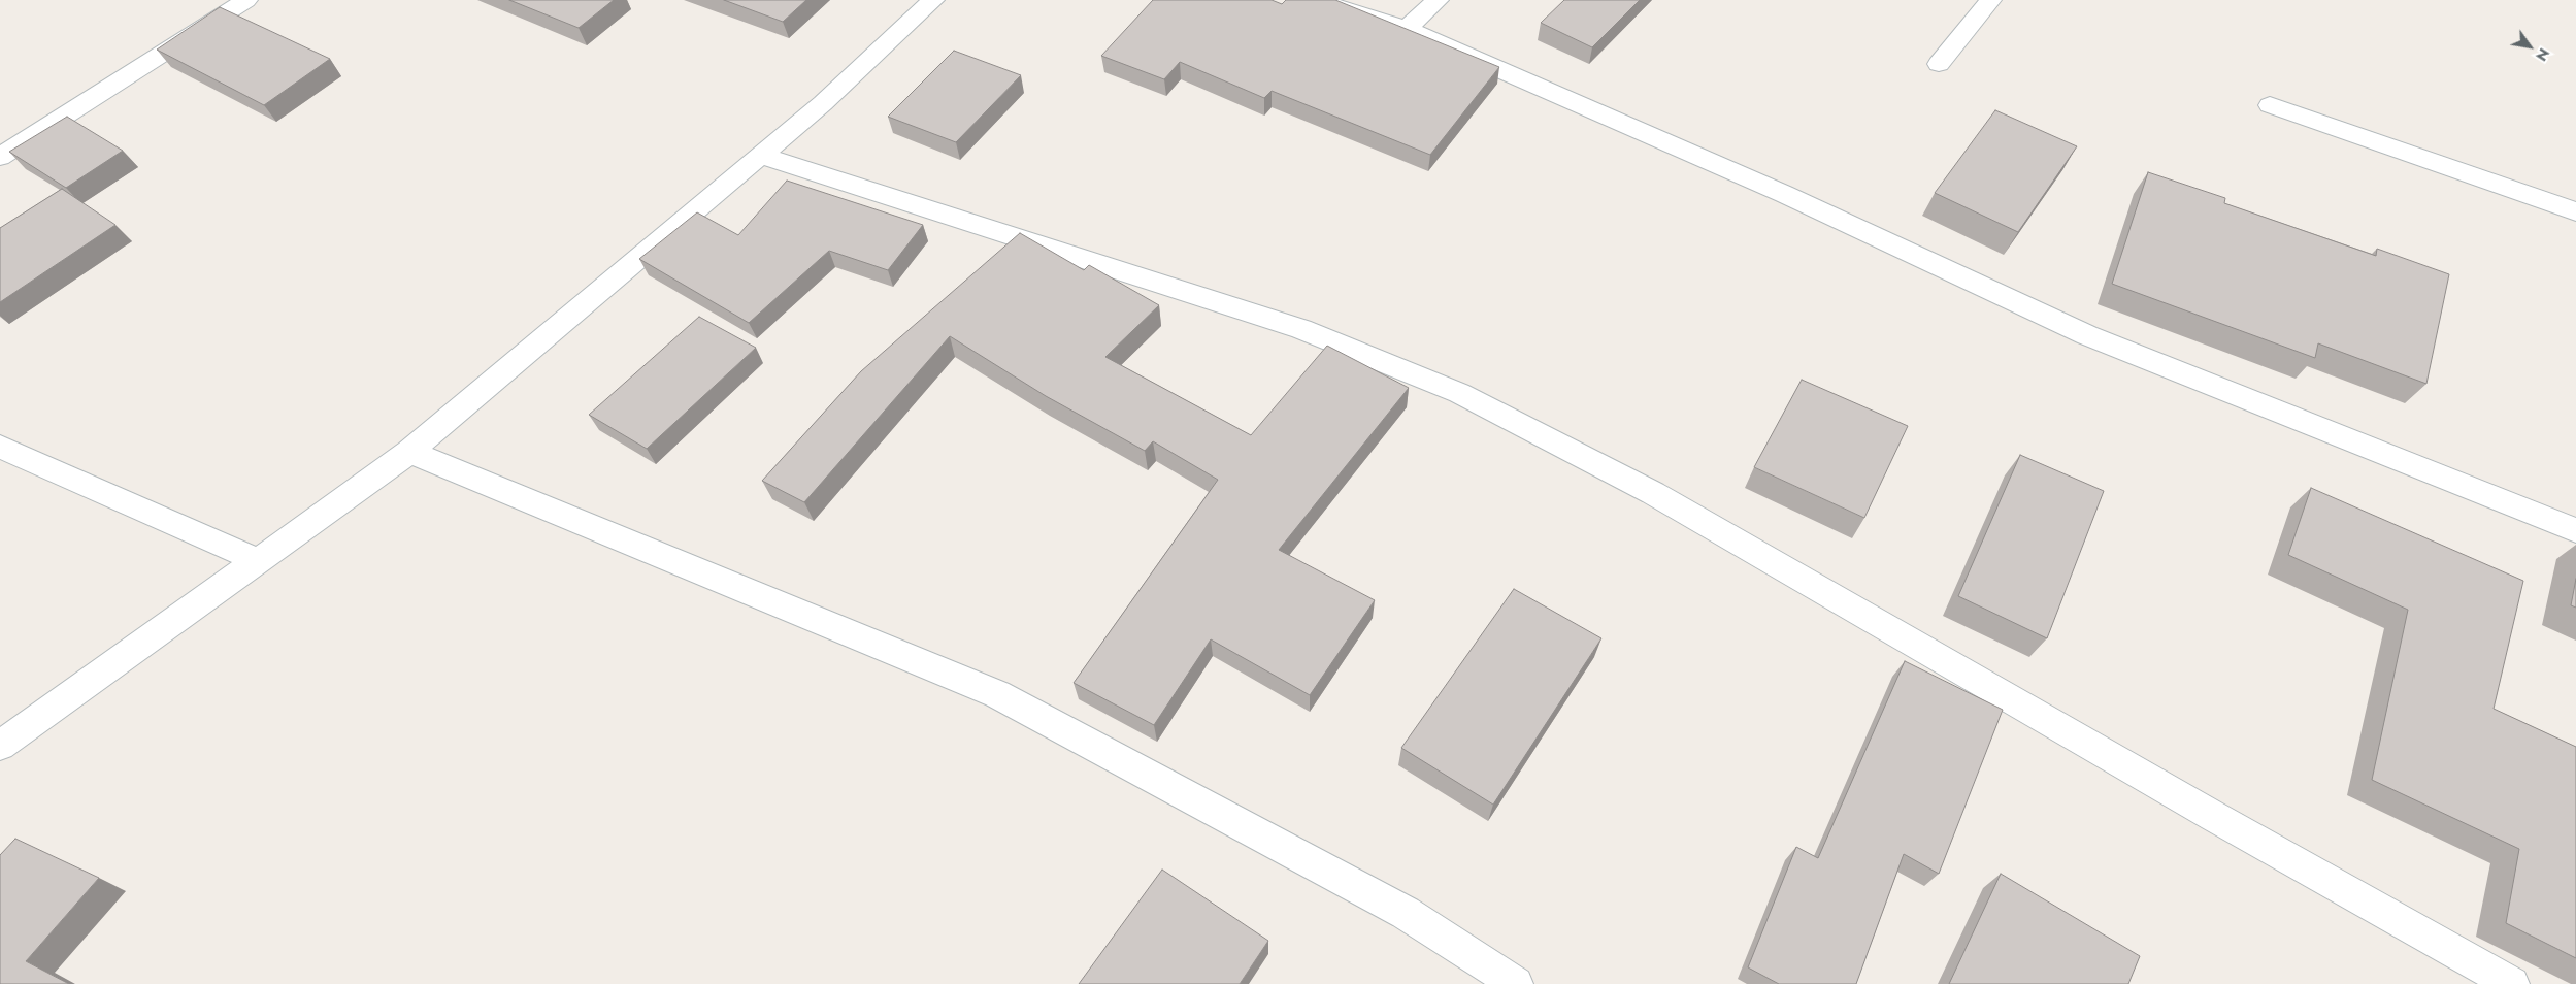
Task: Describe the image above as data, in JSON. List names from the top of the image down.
{
  "north": "bottom right"
}
